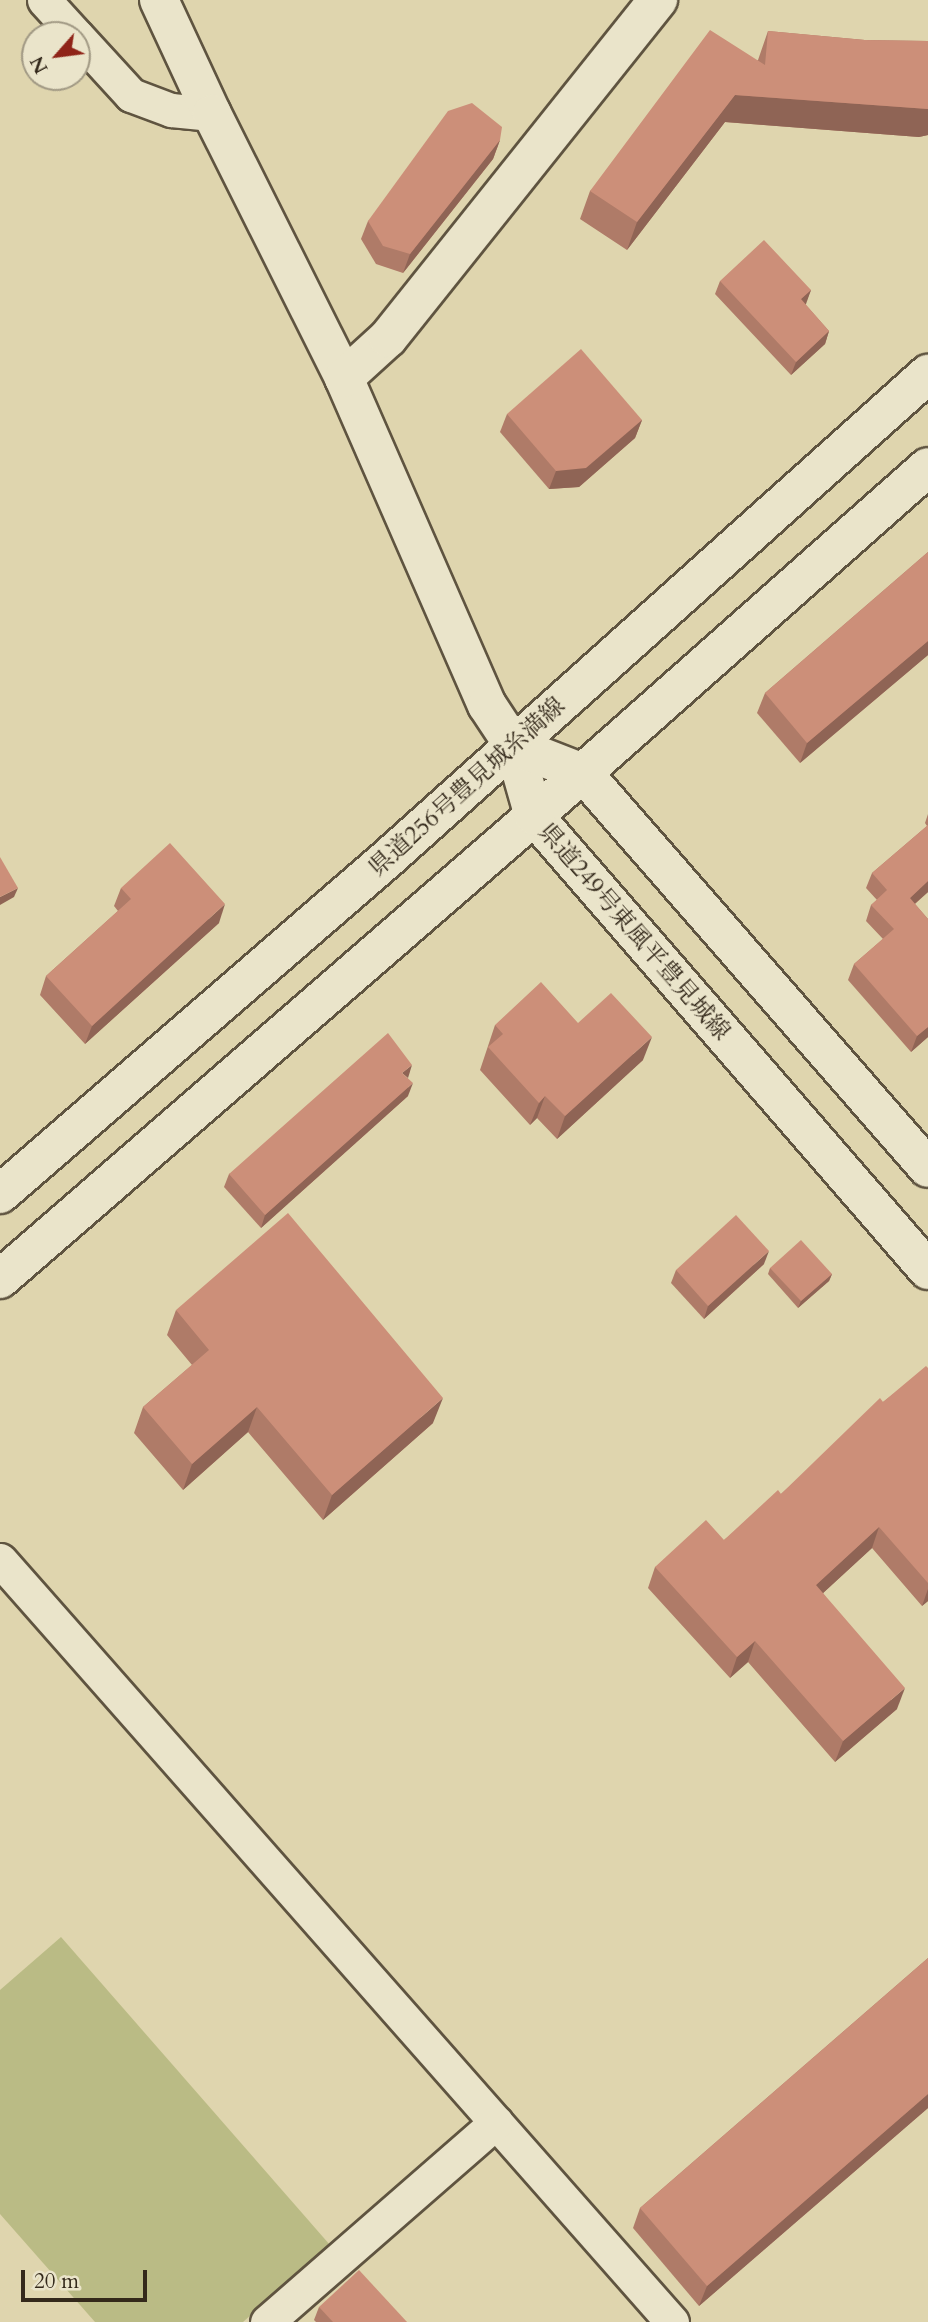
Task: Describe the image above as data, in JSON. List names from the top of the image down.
{
  "streets": {
    "main road": ["県道256号豊見城糸満線", "県道249号東風平豊見城線"]
  },
  "crossings": [
    ["県道256号豊見城糸満線", "県道249号東風平豊見城線"]
  ],
  "scale_bar": "20 m",
  "north": "bottom left"
}
